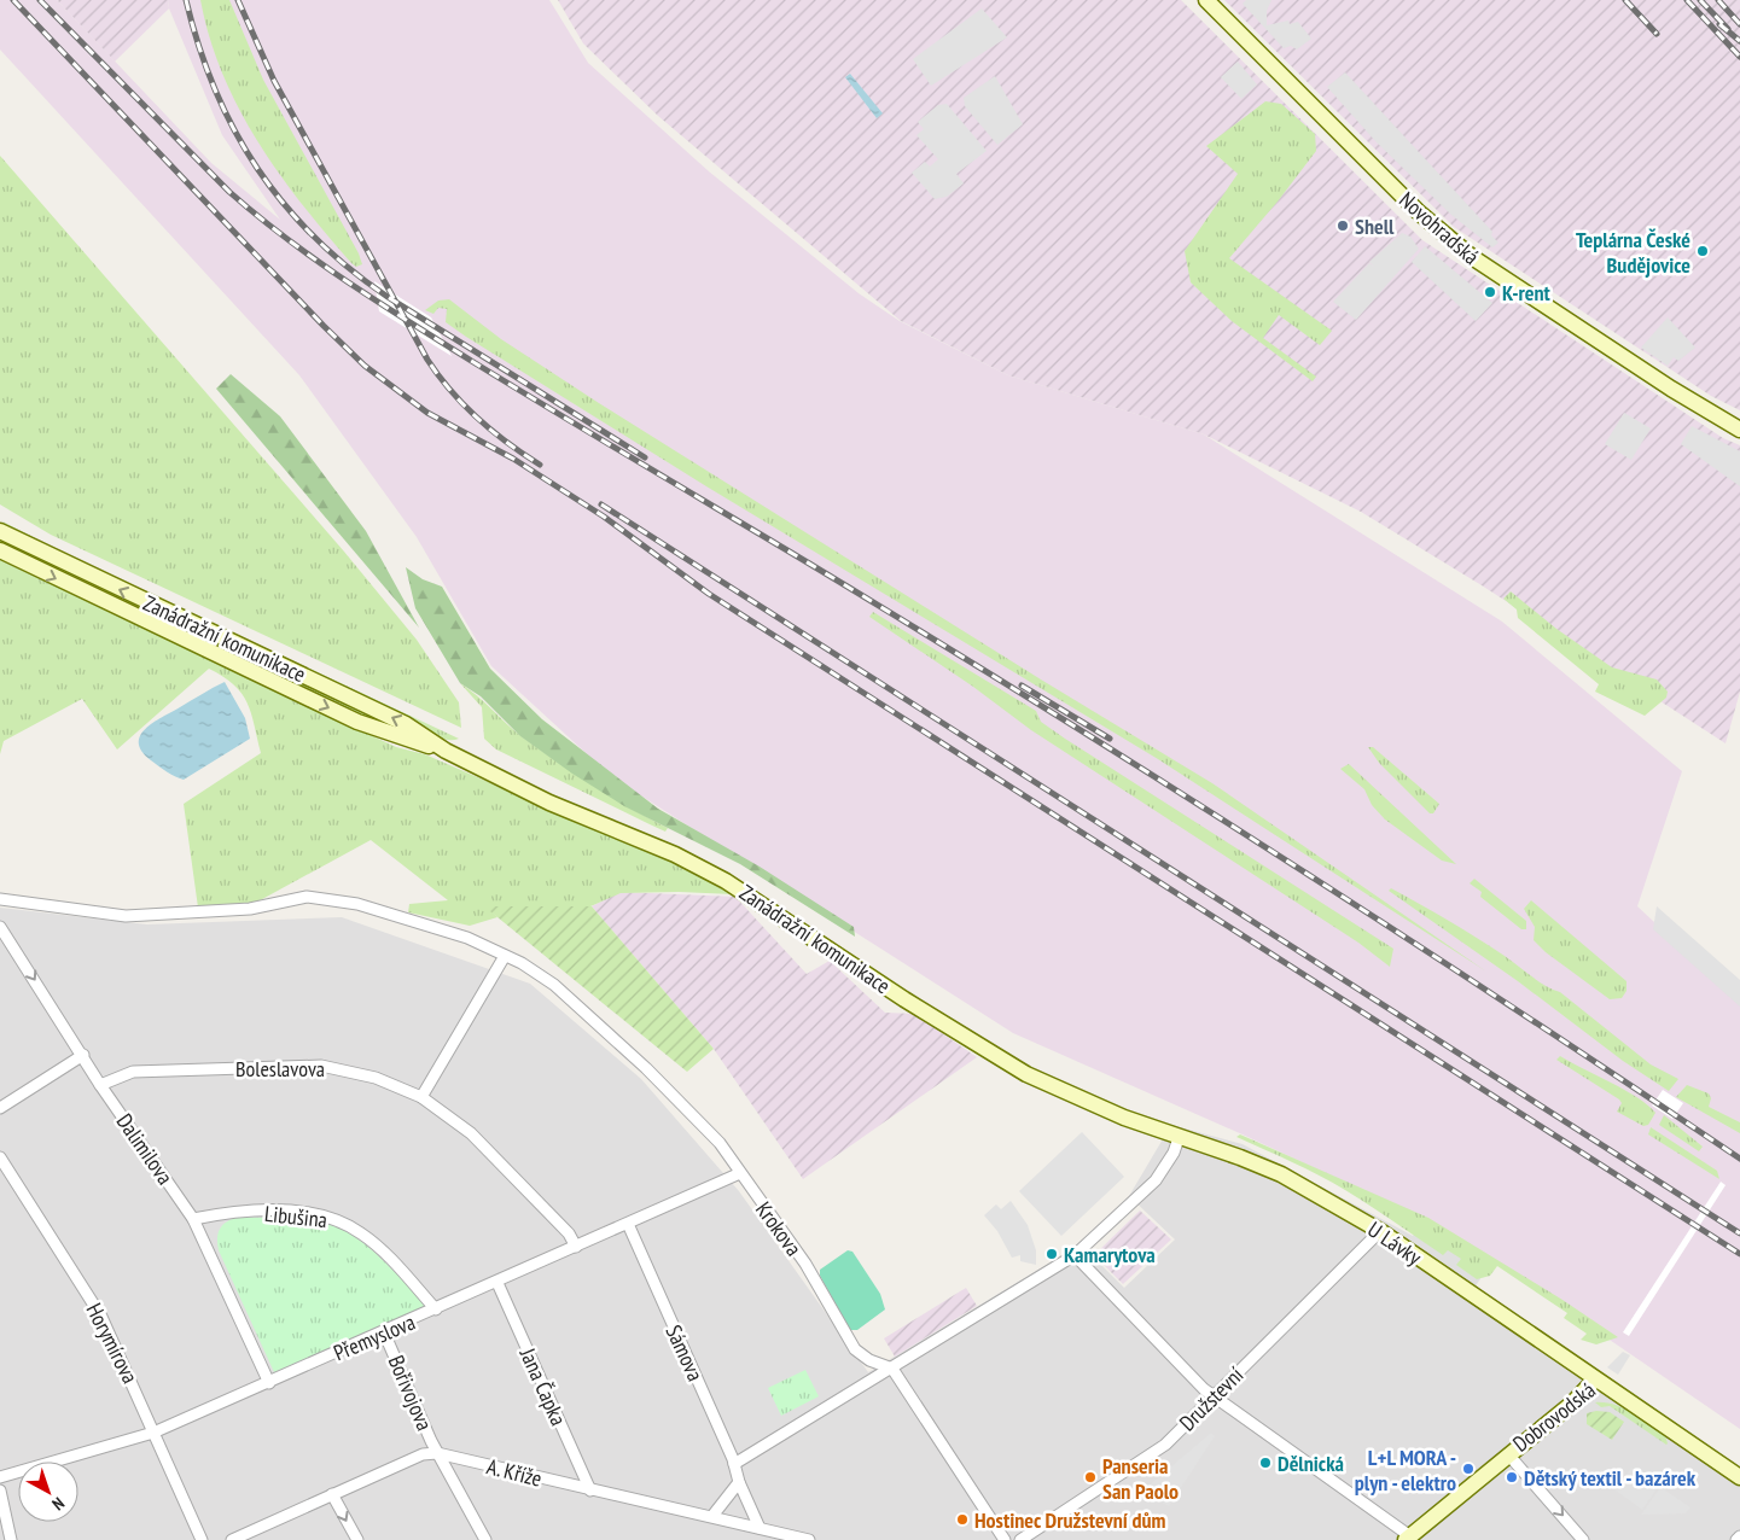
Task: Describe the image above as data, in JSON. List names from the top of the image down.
{
  "streets": {
    "main road": [
      "Novohradská",
      "Zanádražní komunikace",
      "U Lávky",
      "Dobrovodská"
    ],
    "street": [
      "Boleslavova",
      "Dalimilova",
      "Libušina",
      "Krokova",
      "Přemyslova",
      "Horymírova",
      "Sámova",
      "Jana Čapka",
      "Bořivojova",
      "Družstevní",
      "A. Kříže"
    ]
  },
  "crossings": [
    ["Zanádražní komunikace", "U Lávky"],
    ["Boleslavova", "Dalimilova"],
    ["Boleslavova", "Přemyslova"],
    ["Dalimilova", "Libušina"],
    ["Dalimilova", "Přemyslova"],
    ["Libušina", "Přemyslova"],
    ["Krokova", "Přemyslova"],
    ["U Lávky", "Družstevní"],
    ["U Lávky", "Dobrovodská"],
    ["Přemyslova", "Horymírova"],
    ["Přemyslova", "Sámova"],
    ["Přemyslova", "Jana Čapka"],
    ["Přemyslova", "Bořivojova"],
    ["Sámova", "A. Kříže"],
    ["Jana Čapka", "A. Kříže"],
    ["Bořivojova", "A. Kříže"]
  ],
  "places": [
    "Shell",
    "Teplárna České Budějovice",
    "K-rent",
    "Kamarytova",
    "Dělnická",
    "L+L MORA - plyn - elektro",
    "Panseria San Paolo",
    "Dětský textil - bazárek",
    "Hostinec Družstevní dům"
  ],
  "north": "bottom right"
}
